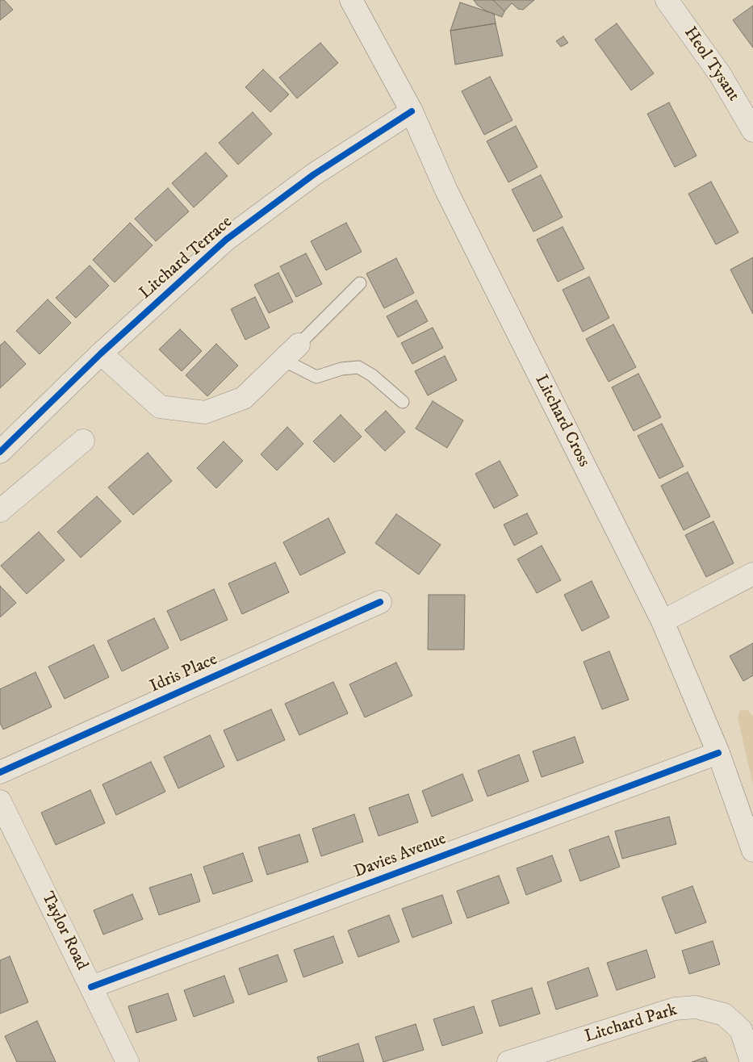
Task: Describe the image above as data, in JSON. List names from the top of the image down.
{
  "streets": {
    "street": [
      "Heol Tysant",
      "Litchard Terrace",
      "Litchard Cross",
      "Idris Place",
      "Davies Avenue",
      "Taylor Road",
      "Litchard Park"
    ]
  },
  "crossings": [
    ["Litchard Terrace", "Litchard Cross"],
    ["Litchard Cross", "Davies Avenue"],
    ["Davies Avenue", "Taylor Road"]
  ]
}
